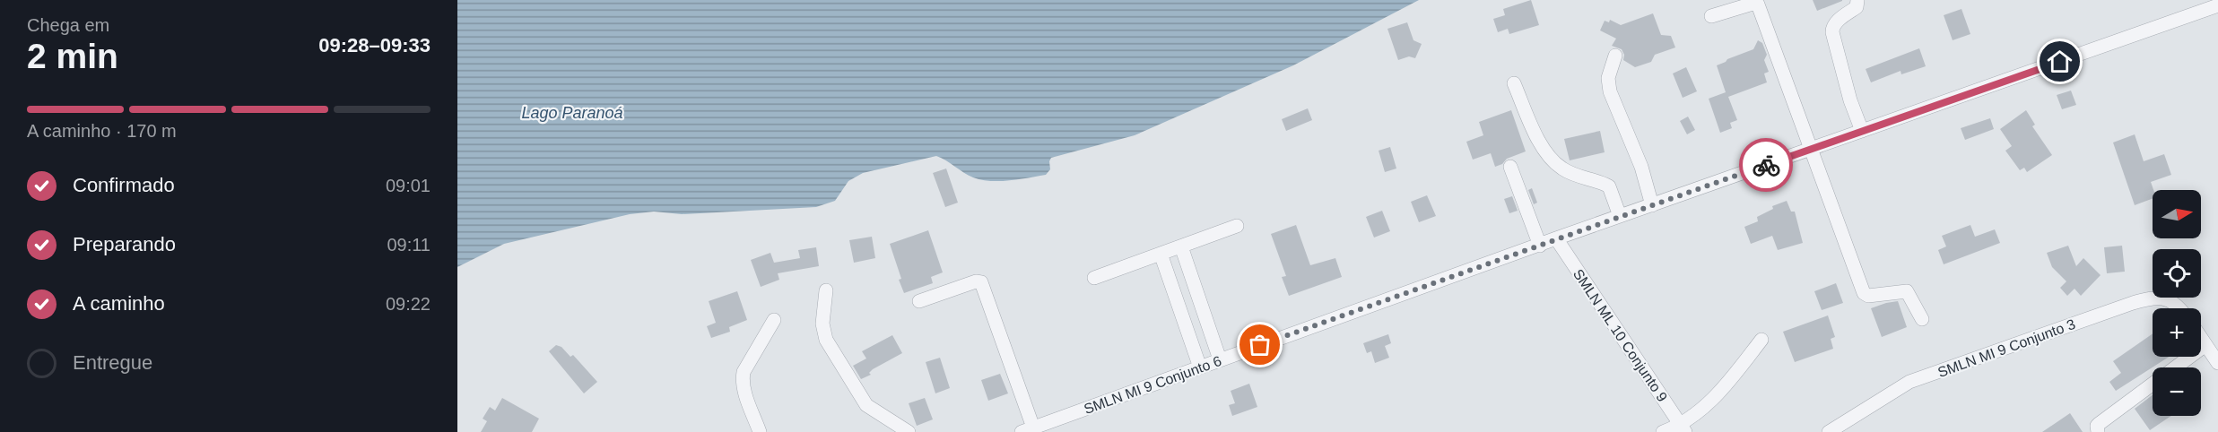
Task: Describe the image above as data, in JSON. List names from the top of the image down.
{
  "streets": {
    "street": ["SMLN ML 10 Conjunto 9", "SMLN MI 9 Conjunto 3", "SMLN MI 9 Conjunto 6"]
  },
  "crossings": [
    ["SMLN ML 10 Conjunto 9", "SMLN MI 9 Conjunto 6"]
  ],
  "water": ["Lago Paranoá"],
  "north": "right",
  "page": {
    "heading": ["2 min", "Chega em", "09:28–09:33"],
    "bar": "A caminho · 170 m",
    "list": [
      ["Confirmado", "09:01"],
      ["Preparando", "09:11"],
      ["A caminho", "09:22"],
      "Entregue"
    ],
    "map_buttons": ["+", "−"]
  }
}
